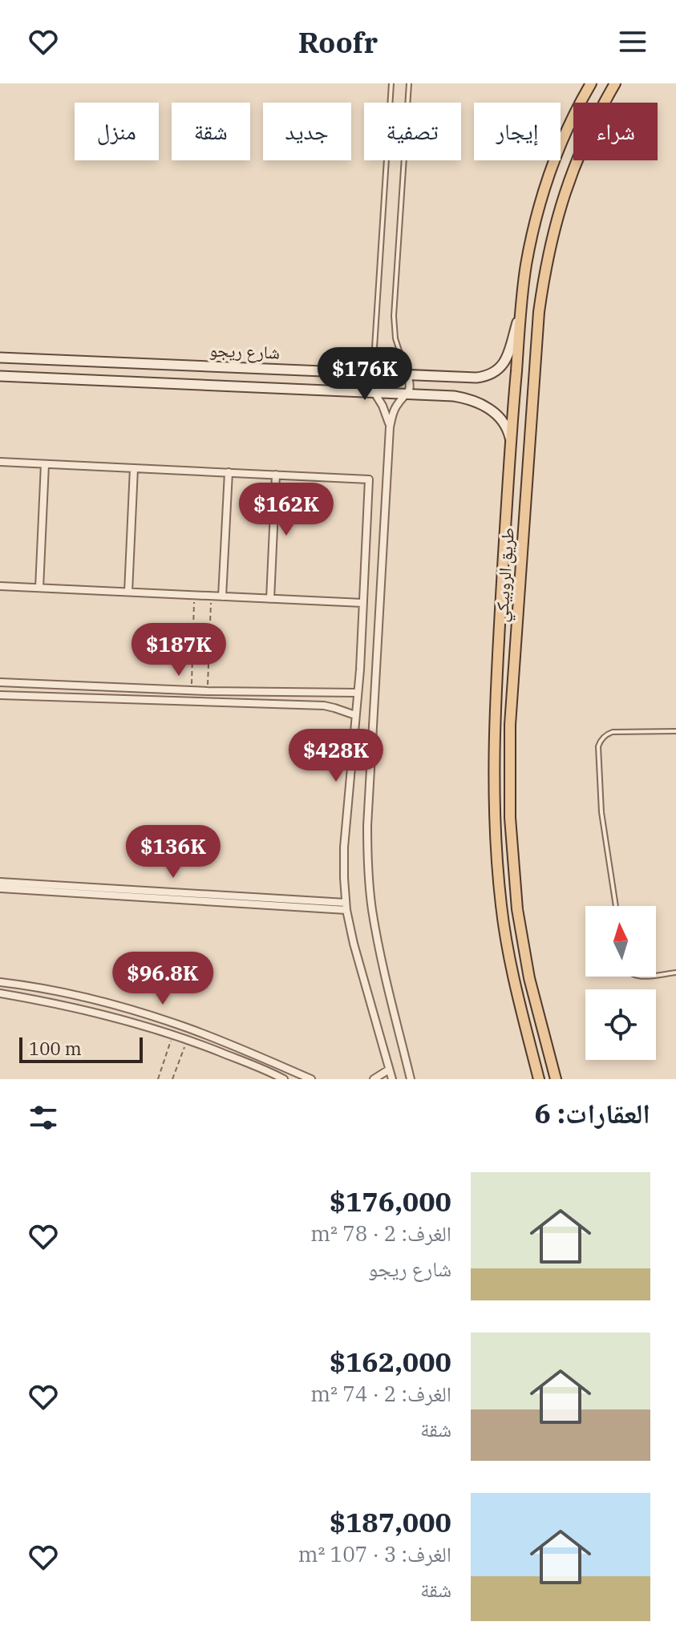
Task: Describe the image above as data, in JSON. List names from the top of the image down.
{
  "streets": {
    "main road": ["شارع ريجو", "طريق الروبيكي"]
  },
  "crossings": [
    ["شارع ريجو", "طريق الروبيكي"]
  ],
  "scale_bar": "100 m",
  "north": "top",
  "page": {
    "header": "Roofr",
    "chip": [
      "شراء",
      "إيجار",
      "تصفية",
      "جديد",
      "شقة",
      "منزل"
    ],
    "price": [
      "$176K",
      "$162K",
      "$187K",
      "$428K",
      "$136K",
      "$96.8K"
    ],
    "scale": "100 m",
    "heading": "العقارات: 6",
    "list": [
      {
        "name": "$176,000",
        "note": "الغرف: 2 · 78 m² · شارع ريجو"
      },
      {
        "name": "$162,000",
        "note": "الغرف: 2 · 74 m² · شقة"
      },
      {
        "name": "$187,000",
        "note": "الغرف: 3 · 107 m² · شقة"
      }
    ]
  }
}
